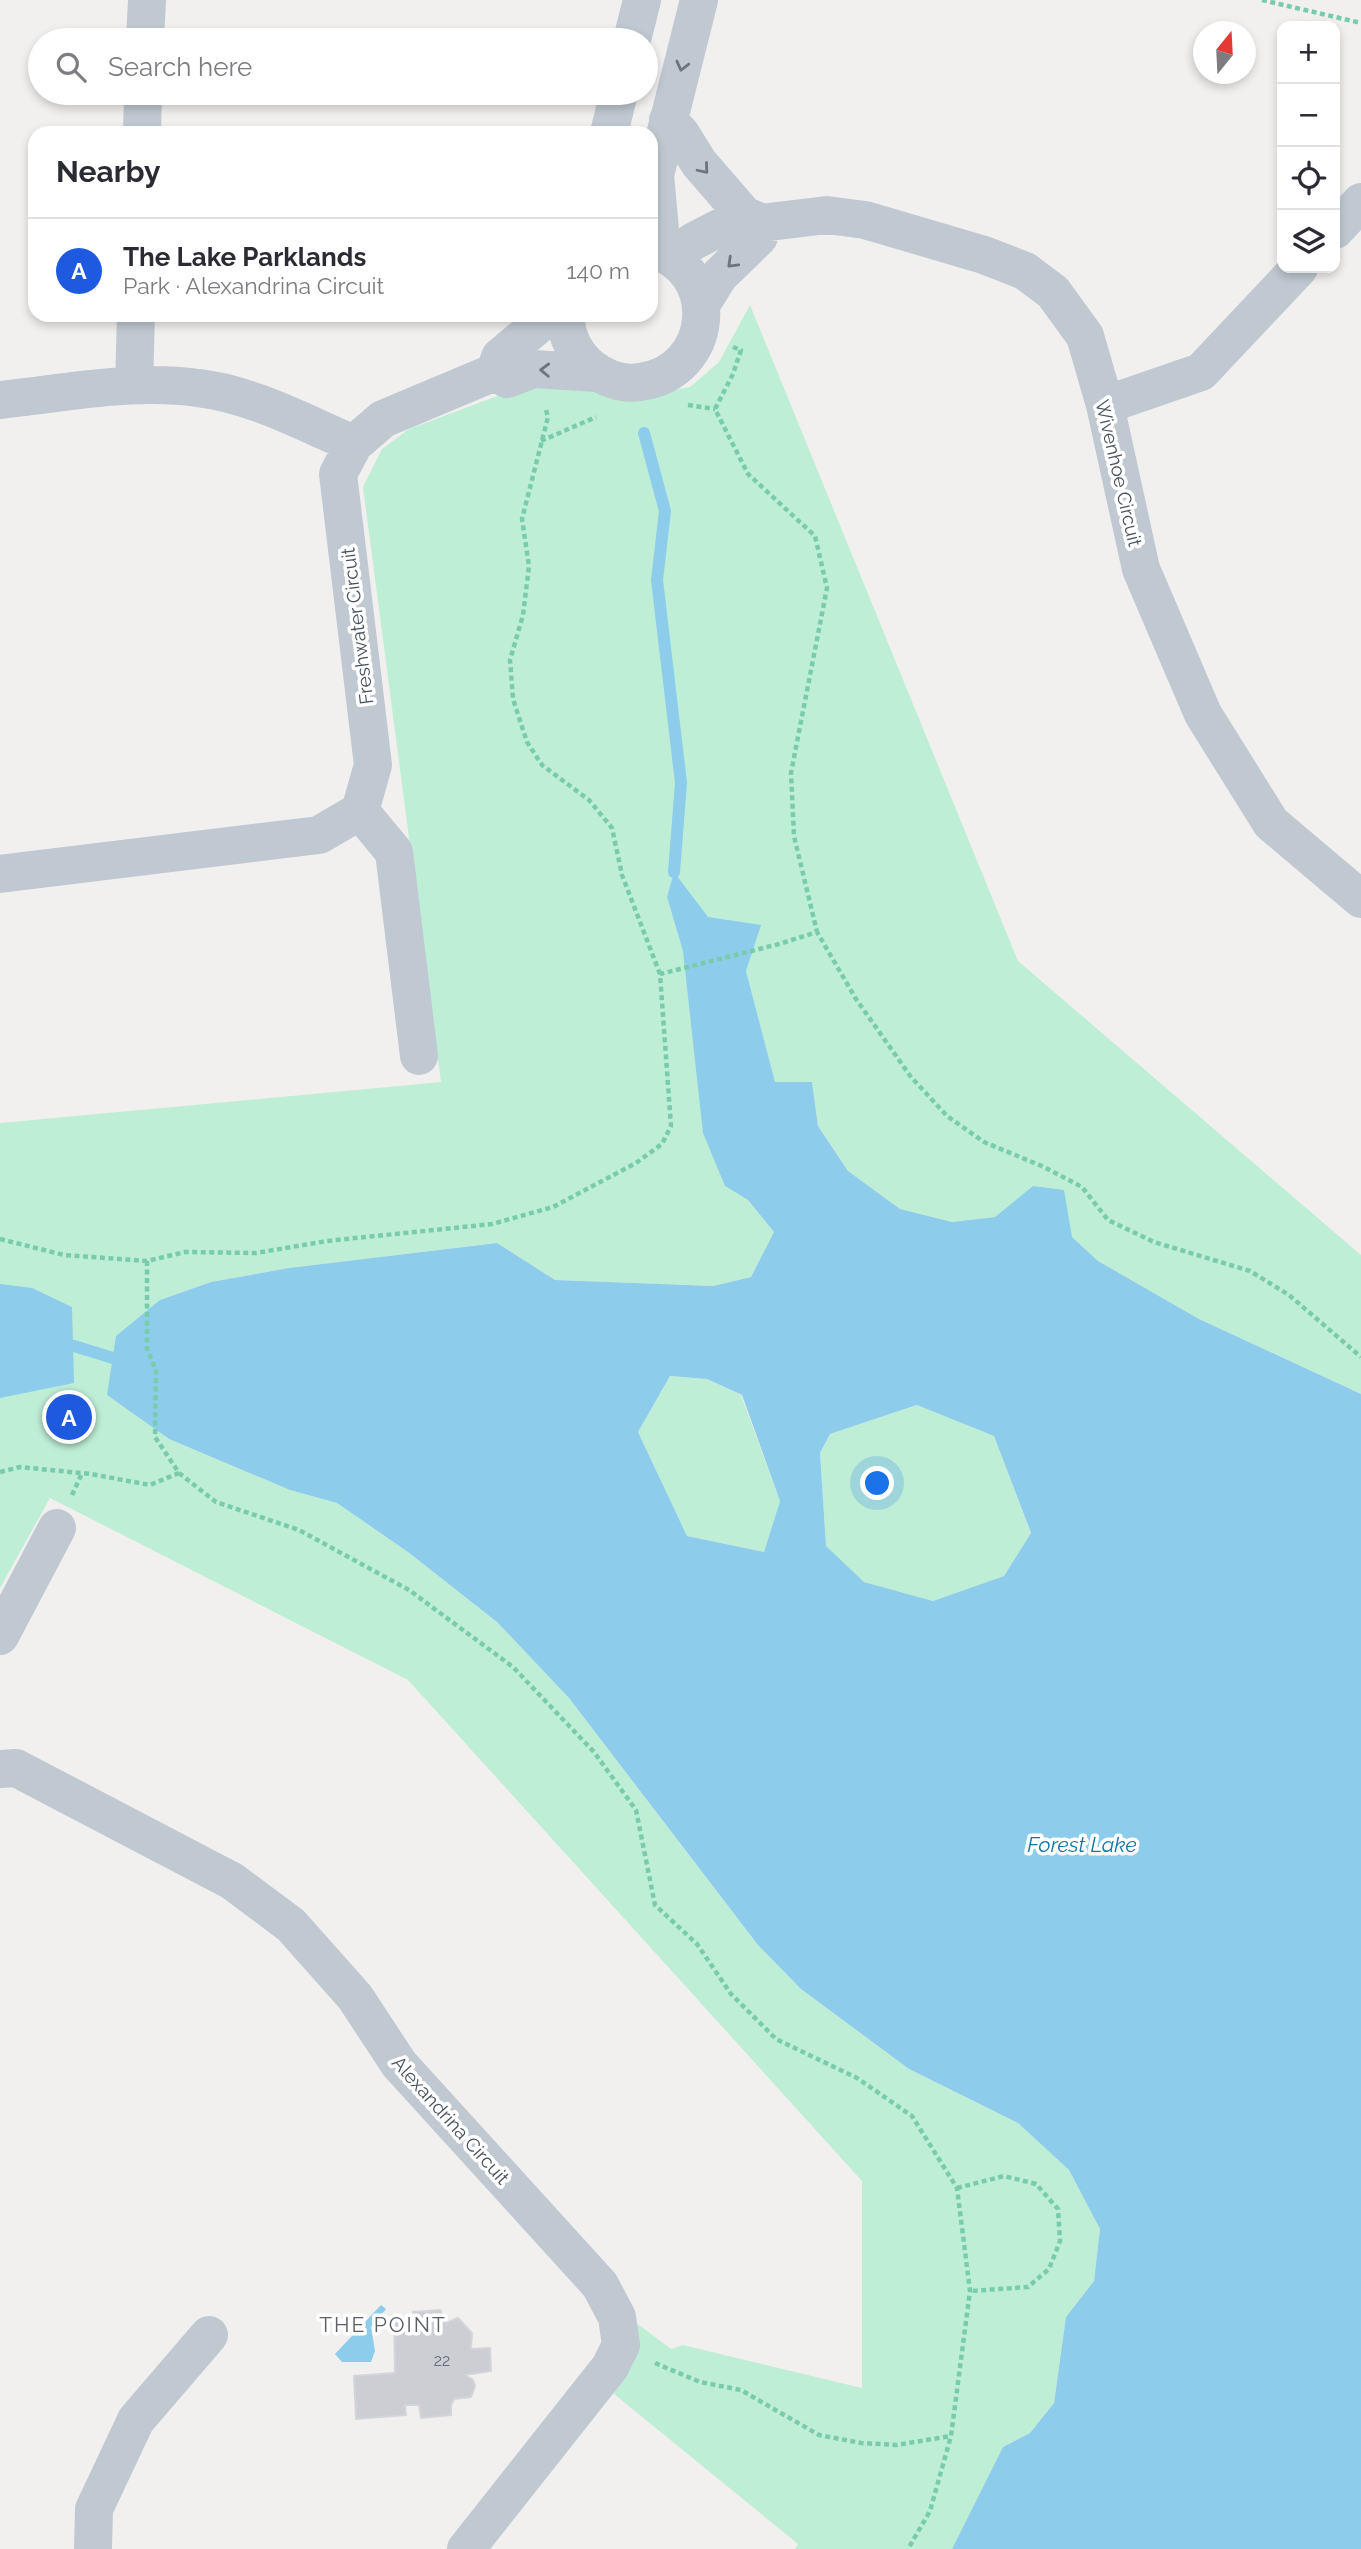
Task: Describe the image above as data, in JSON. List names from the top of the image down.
{
  "streets": {
    "street": ["Wivenhoe Circuit", "Freshwater Circuit", "Alexandrina Circuit"]
  },
  "districts": ["THE POINT"],
  "water": ["Forest Lake"],
  "house_numbers": ["22"],
  "north": "top",
  "page": {
    "map_buttons": ["+", "−"],
    "search": "Search here",
    "heading": "Nearby",
    "list": [
      {
        "mark": "A",
        "name": "The Lake Parklands",
        "note": "Park · Alexandrina Circuit",
        "value": "140 m"
      }
    ],
    "pins": "A"
  }
}
